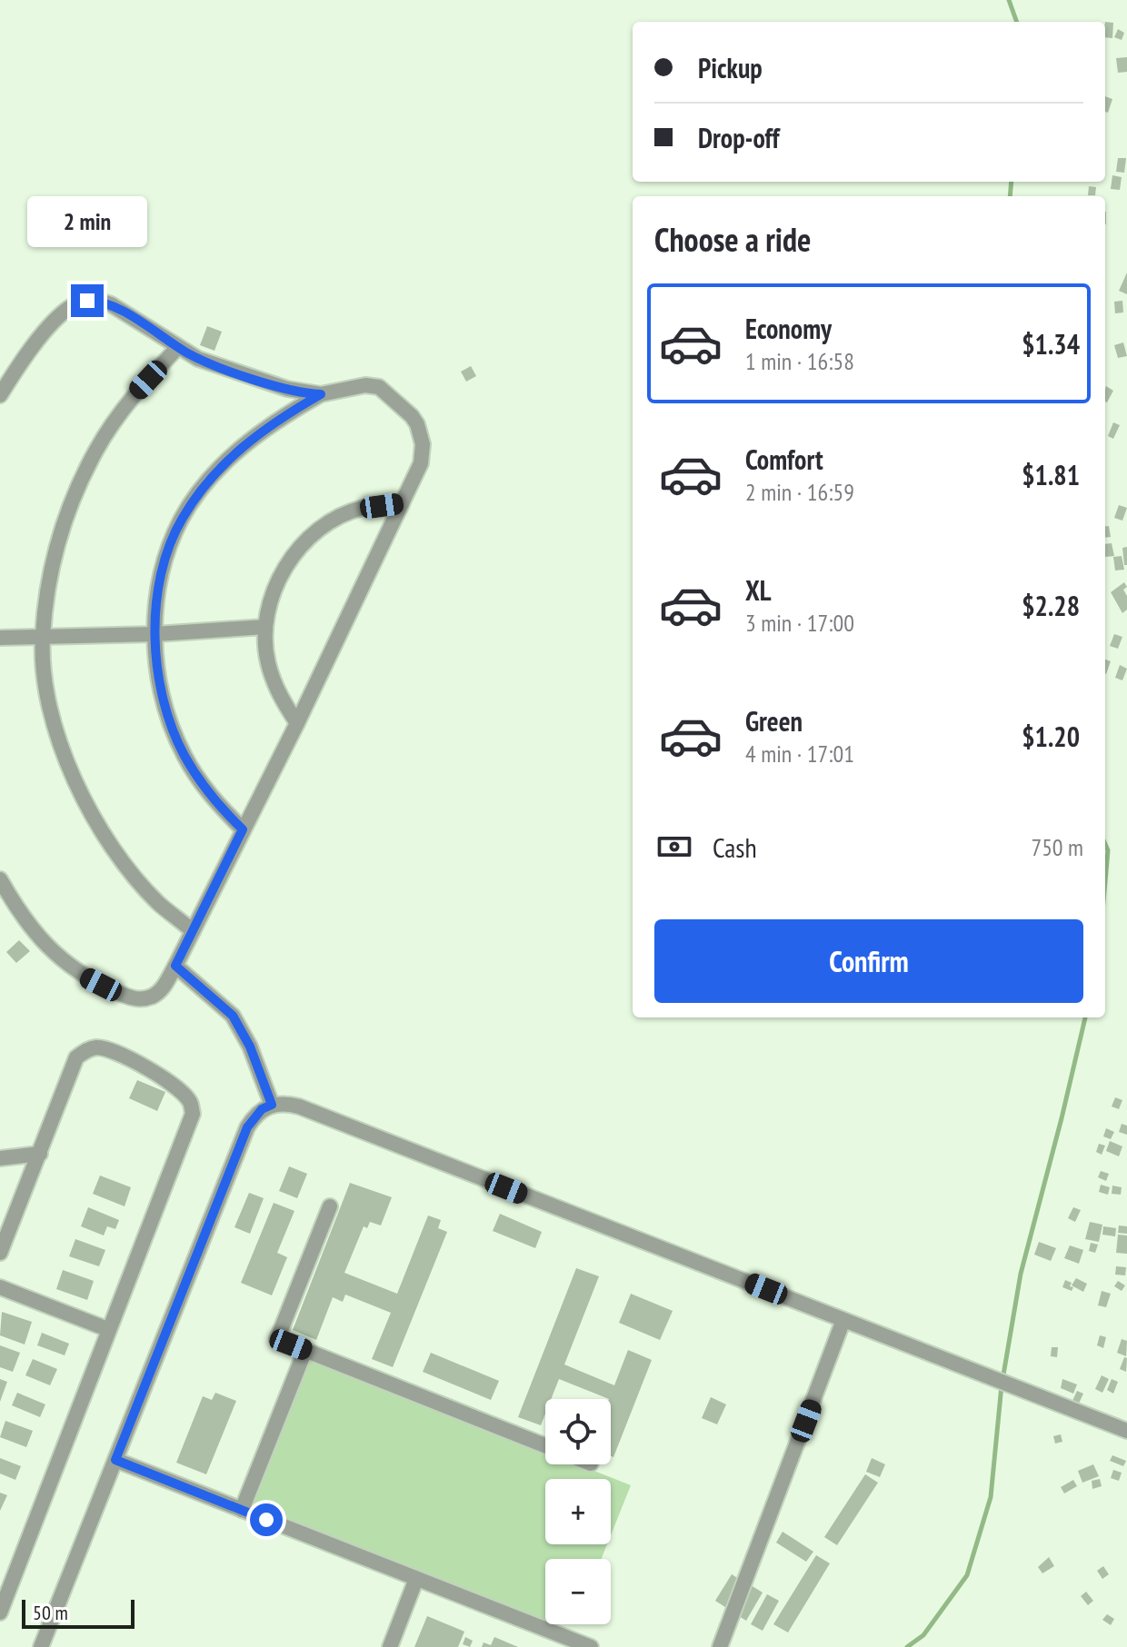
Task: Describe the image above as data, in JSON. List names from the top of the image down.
{
  "scale_bar": "50 m",
  "page": {
    "banner": ["Pickup", "Drop-off"],
    "bubble": "2 min",
    "heading": "Choose a ride",
    "list": [
      {
        "name": "Economy",
        "note": "1 min · 16:58",
        "value": "$1.34"
      },
      {
        "name": "Comfort",
        "note": "2 min · 16:59",
        "value": "$1.81"
      },
      {
        "name": "XL",
        "note": "3 min · 17:00",
        "value": "$2.28"
      },
      {
        "name": "Green",
        "note": "4 min · 17:01",
        "value": "$1.20"
      }
    ],
    "pay": ["Cash", "750 m"],
    "buttons": "Confirm",
    "map_buttons": ["+", "−"],
    "scale": "50 m"
  }
}
